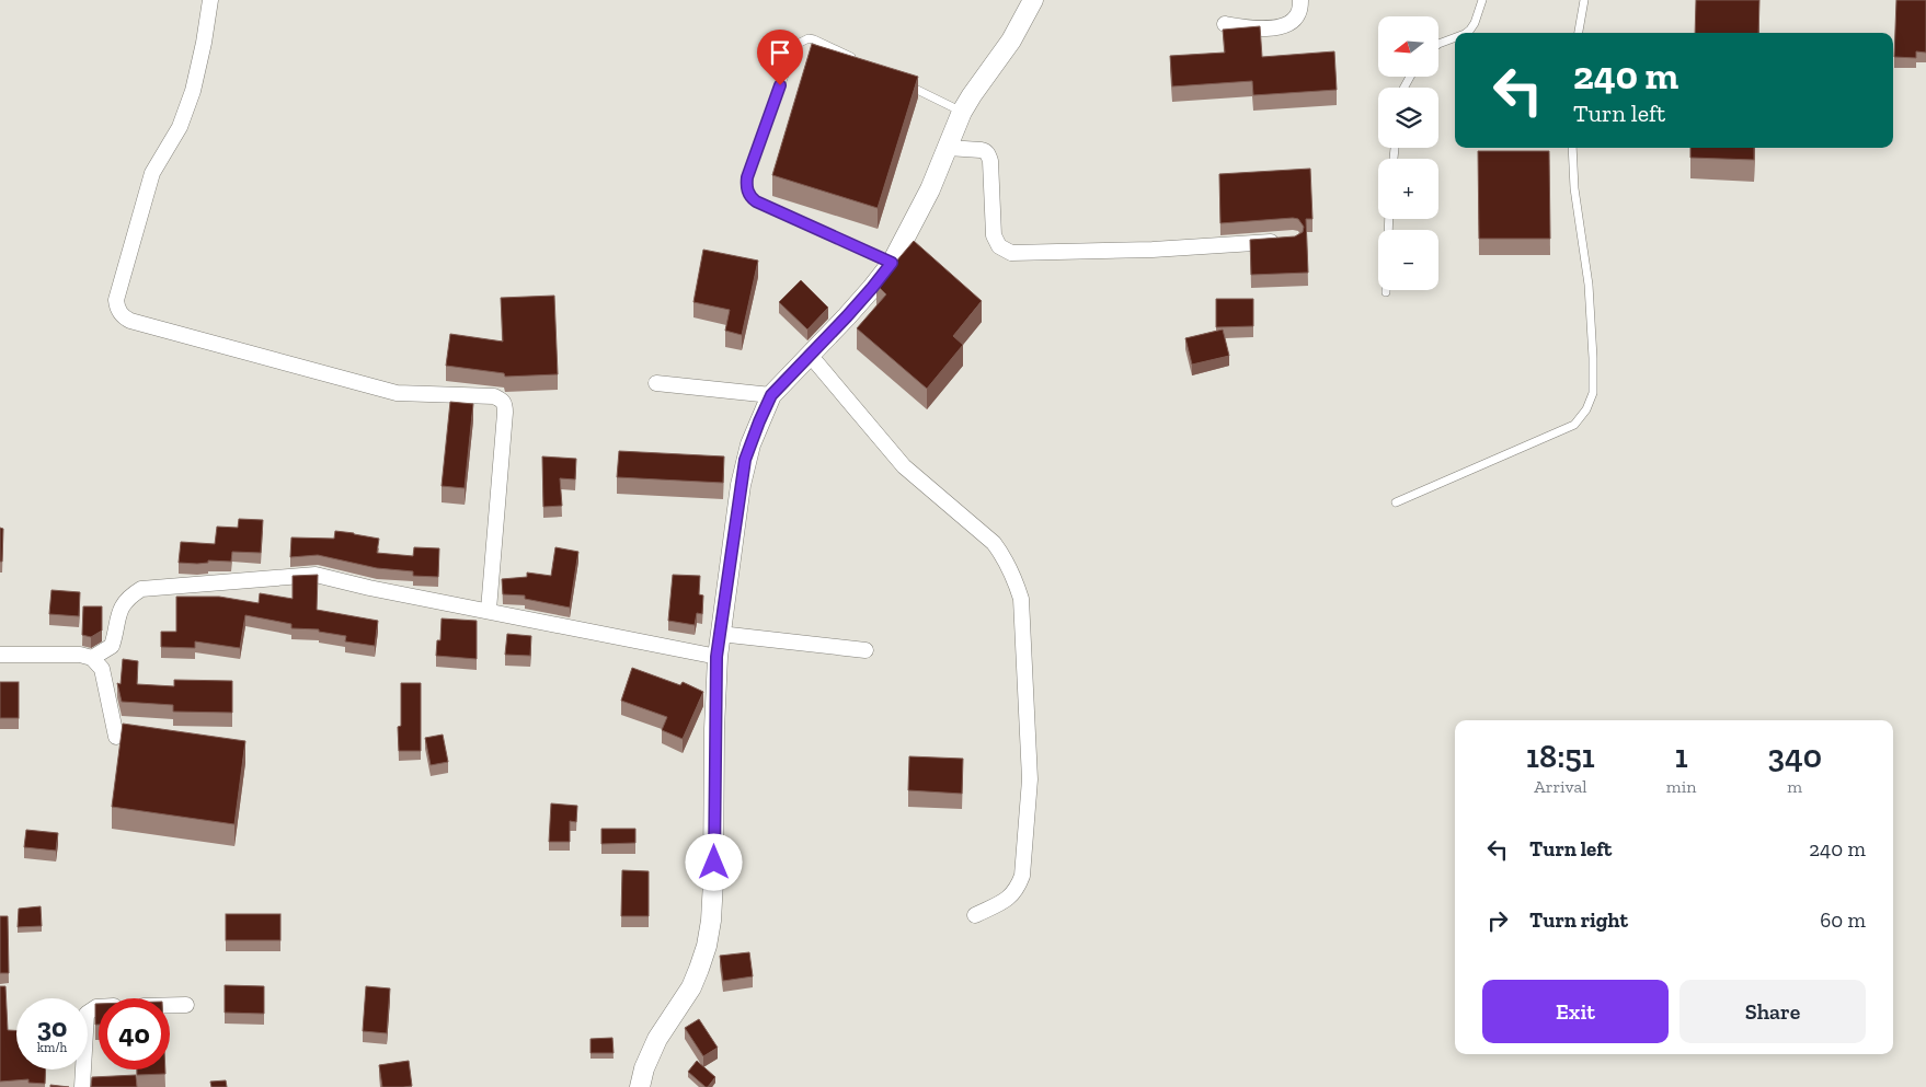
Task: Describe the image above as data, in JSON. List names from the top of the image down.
{
  "north": "left",
  "page": {
    "map_buttons": ["+", "−"],
    "turn": ["240 m", "Turn left"],
    "eta": [
      "18:51",
      "Arrival",
      "1",
      "min",
      "340",
      "m"
    ],
    "list": [
      {
        "name": "Turn left",
        "value": "240 m"
      },
      {
        "name": "Turn right",
        "value": "60 m"
      }
    ],
    "buttons": ["Exit", "Share"],
    "speed": "30 km/h",
    "limit": "40"
  }
}
